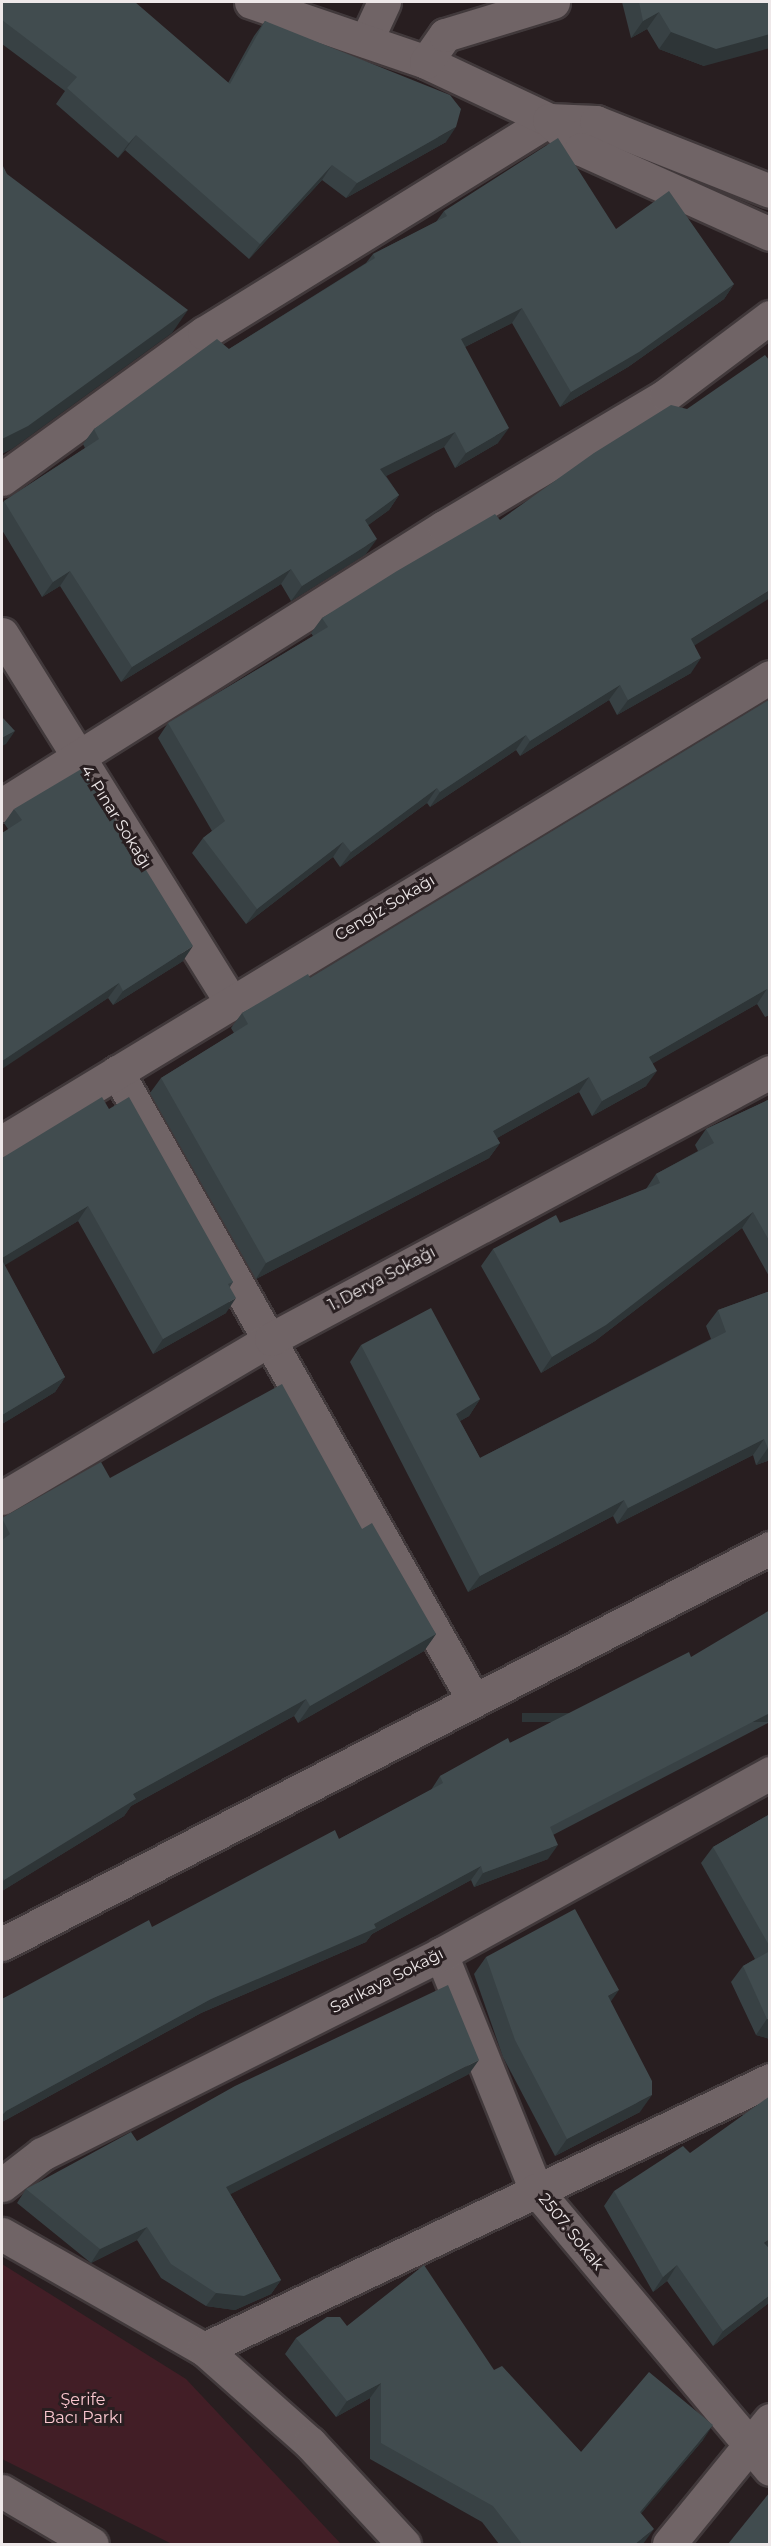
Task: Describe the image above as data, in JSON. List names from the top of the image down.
{
  "streets": {
    "street": [
      "4. Pınar Sokağı",
      "Cengiz Sokağı",
      "1. Derya Sokağı",
      "Sarıkaya Sokağı",
      "2507. Sokak"
    ]
  },
  "crossings": [
    ["4. Pınar Sokağı", "Cengiz Sokağı"],
    ["Sarıkaya Sokağı", "2507. Sokak"]
  ],
  "parks": ["Şerife Bacı Parkı"]
}
